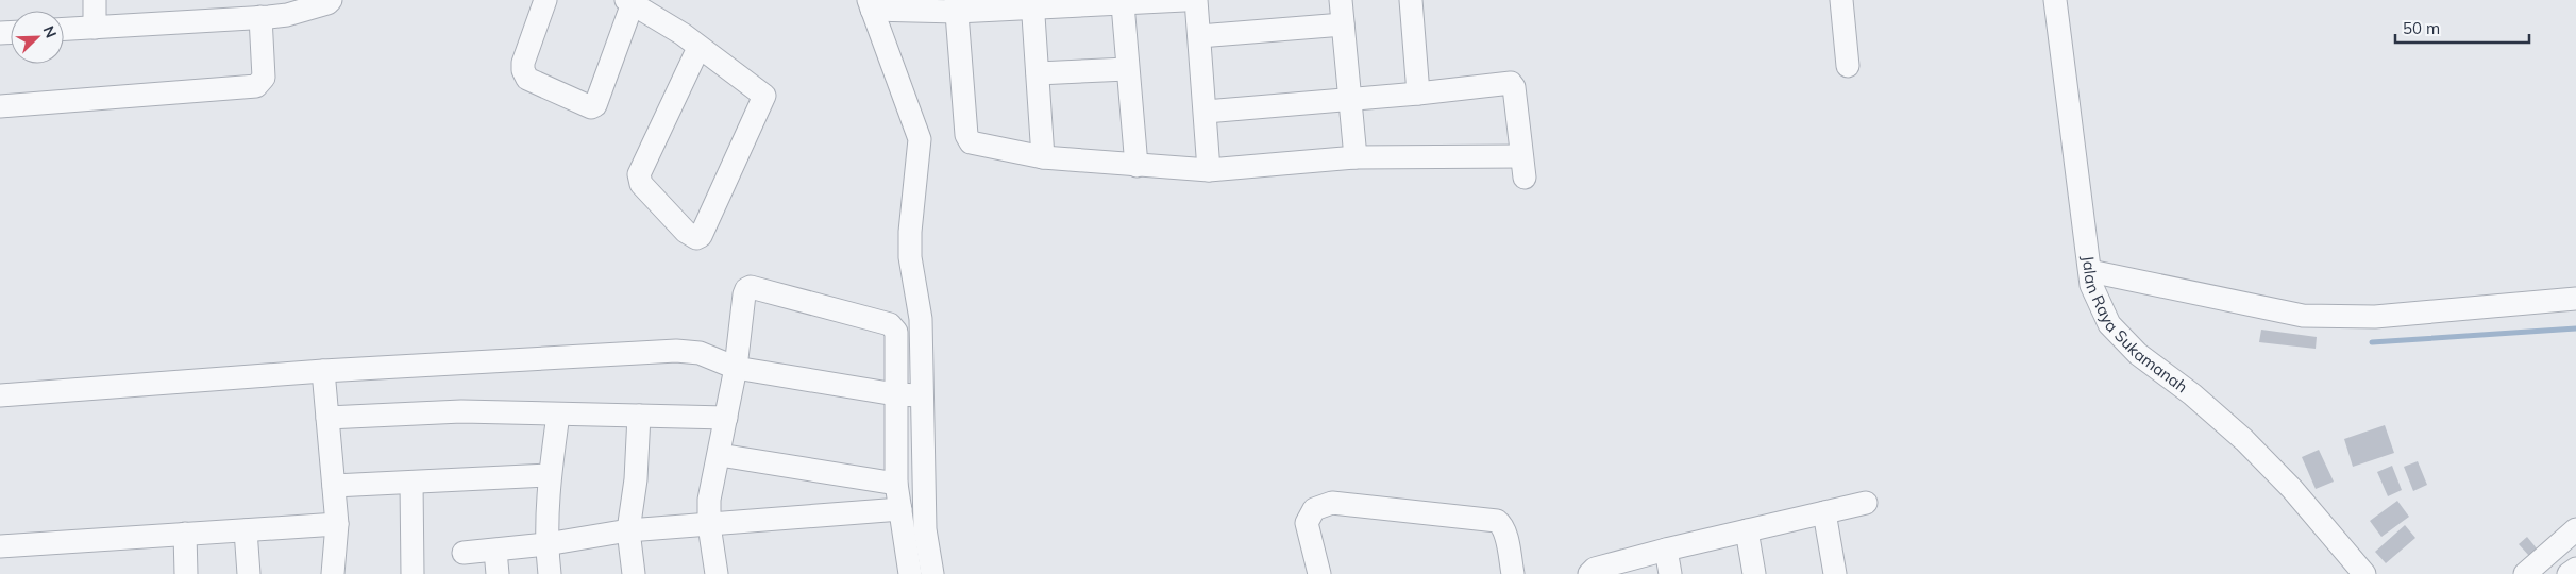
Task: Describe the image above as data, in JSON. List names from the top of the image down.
{
  "streets": {
    "street": ["Jalan Raya Sukamanah"]
  },
  "scale_bar": "50 m",
  "north": "top right"
}
